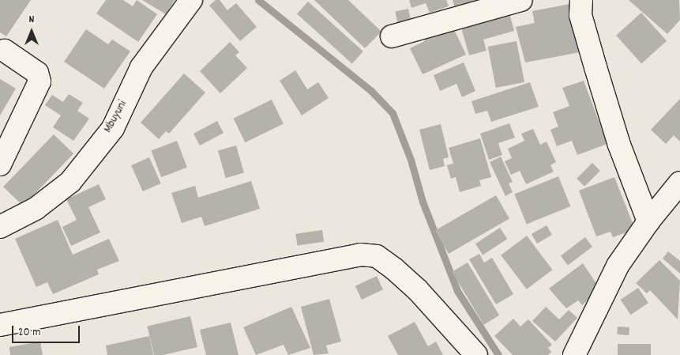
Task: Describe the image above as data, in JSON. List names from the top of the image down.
{
  "streets": {
    "street": ["Mbuyuni"]
  },
  "scale_bar": "20 m",
  "north": "top"
}
